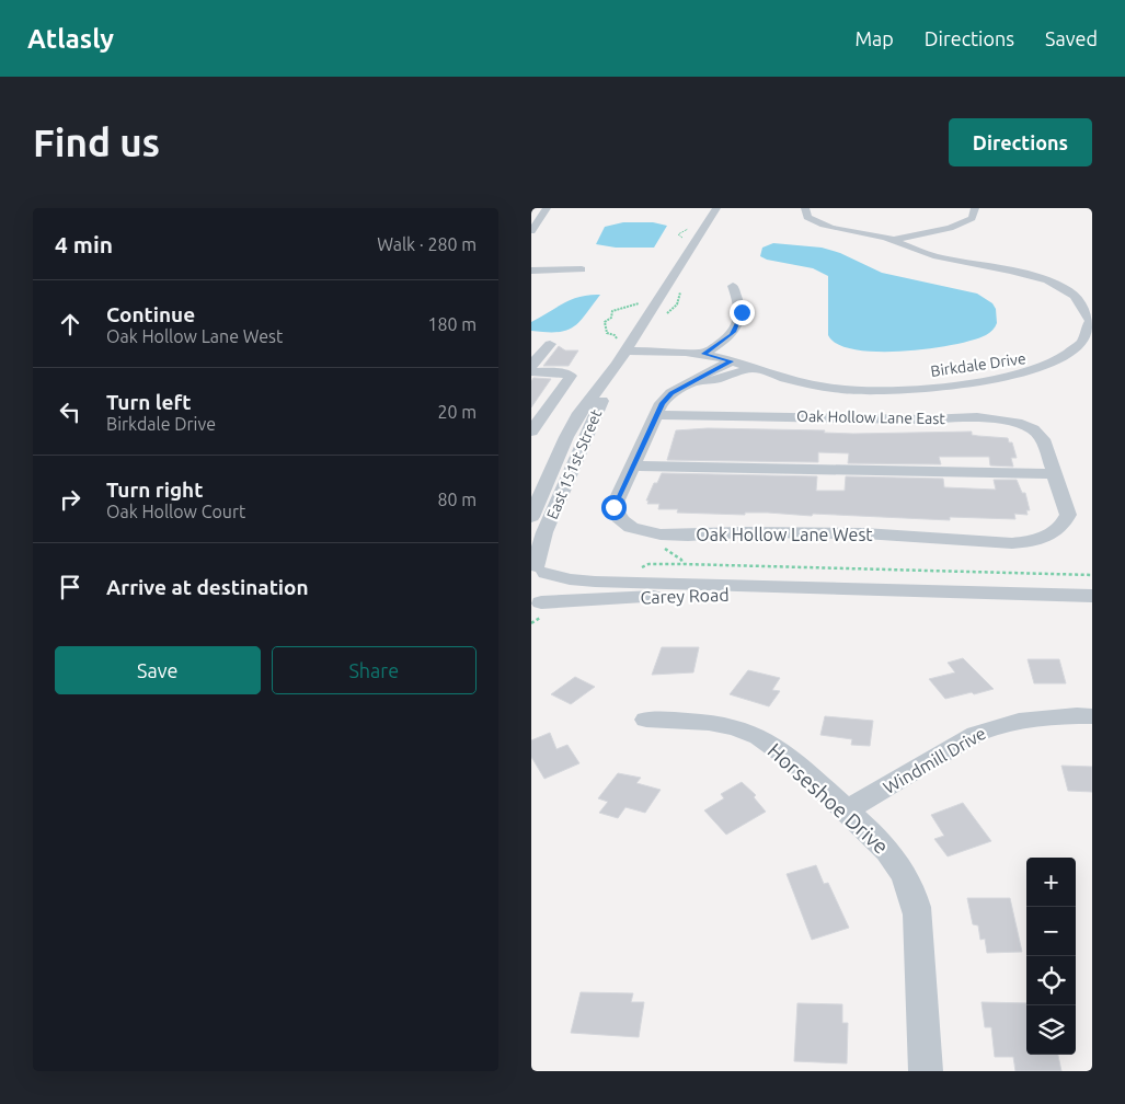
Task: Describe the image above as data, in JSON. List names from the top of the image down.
{
  "streets": {
    "street": [
      "Birkdale Drive",
      "Oak Hollow Lane East",
      "East 151st Street",
      "Oak Hollow Lane West",
      "Carey Road",
      "Windmill Drive",
      "Horseshoe Drive"
    ]
  },
  "crossings": [
    ["Birkdale Drive", "East 151st Street"],
    ["Birkdale Drive", "Oak Hollow Lane West"],
    ["Oak Hollow Lane East", "Oak Hollow Lane West"],
    ["East 151st Street", "Carey Road"],
    ["Windmill Drive", "Horseshoe Drive"]
  ],
  "page": {
    "header": "Atlasly",
    "nav": ["Map", "Directions", "Saved"],
    "buttons": [
      "Directions",
      ["Save", "Share"]
    ],
    "title": "Find us",
    "heading": ["4 min", "Walk · 280 m"],
    "list": [
      ["Continue", "Oak Hollow Lane West", "180 m"],
      ["Turn left", "Birkdale Drive", "20 m"],
      ["Turn right", "Oak Hollow Court", "80 m"],
      "Arrive at destination"
    ],
    "map_buttons": ["+", "−"]
  }
}
